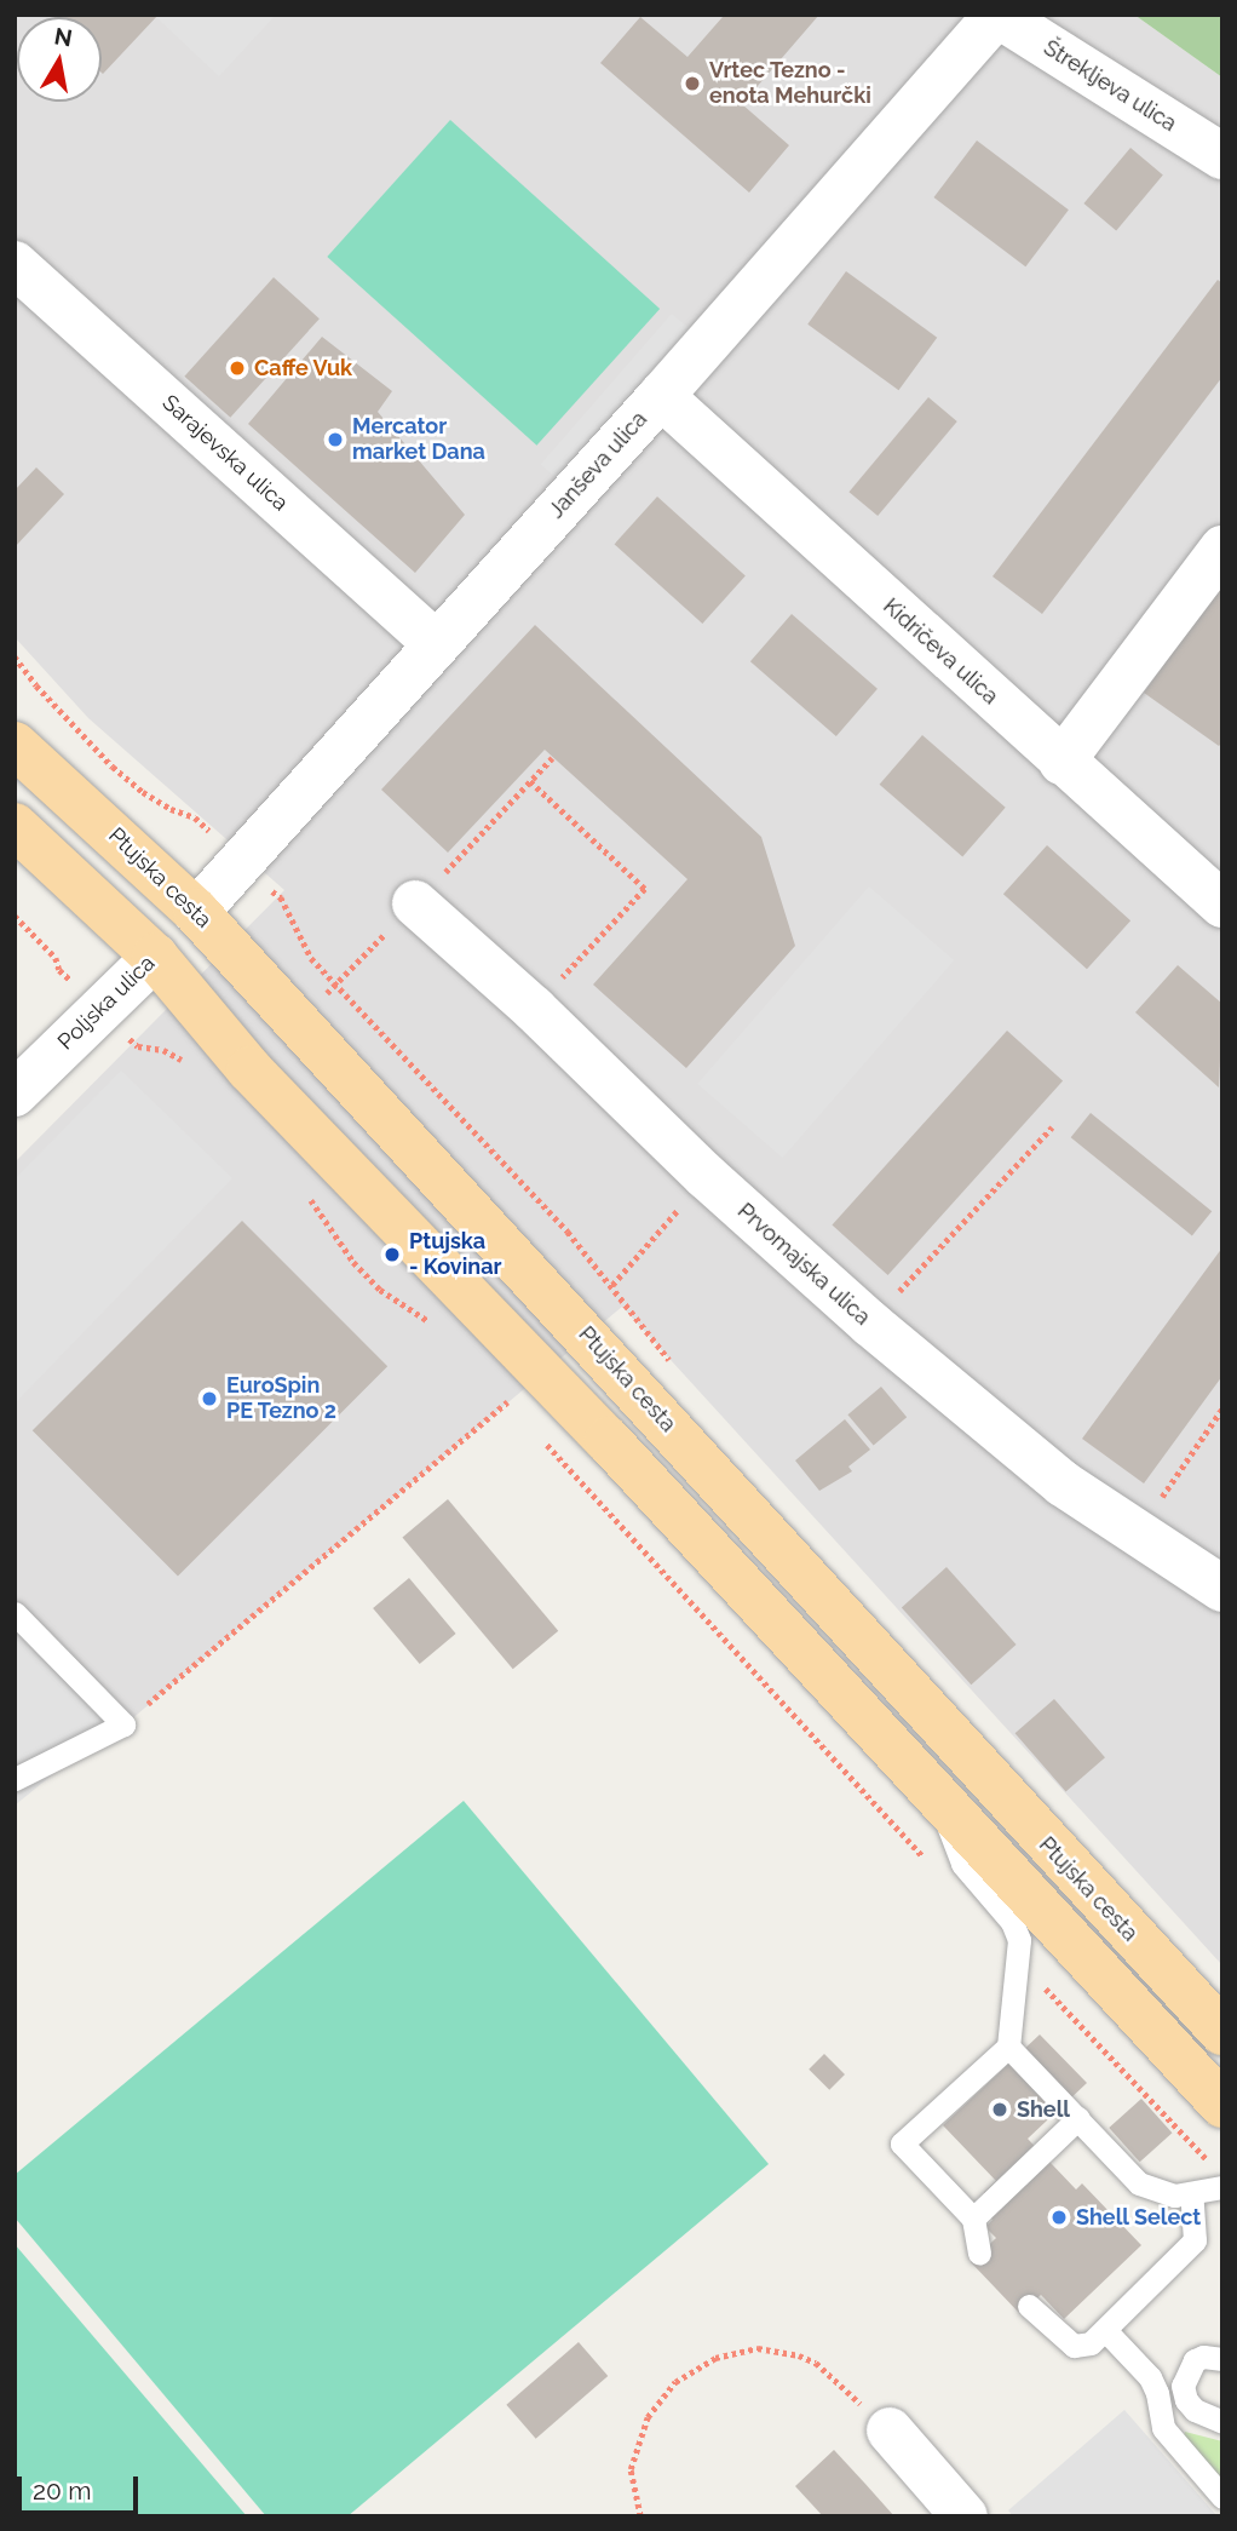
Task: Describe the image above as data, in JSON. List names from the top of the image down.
{
  "streets": {
    "main road": ["Ptujska cesta", "Poljska ulica"],
    "street": [
      "Štrekljeva ulica",
      "Sarajevska ulica",
      "Janševa ulica",
      "Kidričeva ulica",
      "Prvomajska ulica"
    ]
  },
  "crossings": [
    ["Štrekljeva ulica", "Janševa ulica"],
    ["Sarajevska ulica", "Janševa ulica"],
    ["Janševa ulica", "Kidričeva ulica"],
    ["Janševa ulica", "Ptujska cesta"],
    ["Janševa ulica", "Poljska ulica"],
    ["Ptujska cesta", "Poljska ulica"]
  ],
  "places": [
    "Vrtec Tezno - enota Mehurčki",
    "Caffe Vuk",
    "Mercator market Dana",
    "Ptujska - Kovinar",
    "EuroSpin PE Tezno 2",
    "Shell",
    "Shell Select"
  ],
  "scale_bar": "20 m",
  "north": "top"
}
